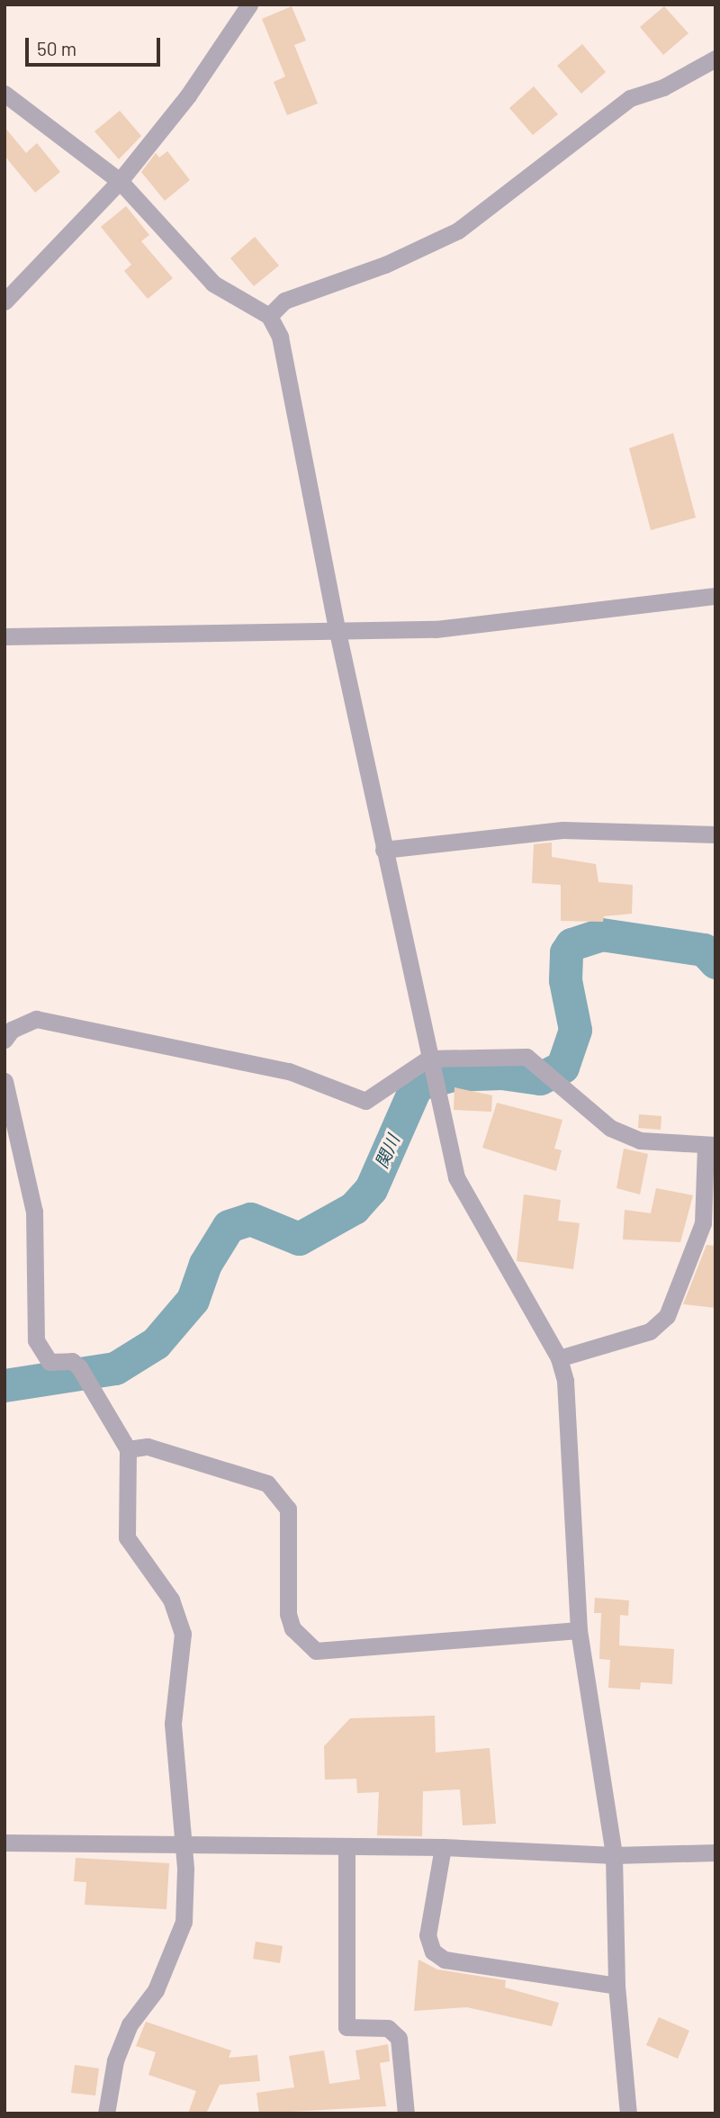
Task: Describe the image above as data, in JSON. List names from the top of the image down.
{
  "water": ["関川"],
  "scale_bar": "50 m"
}
